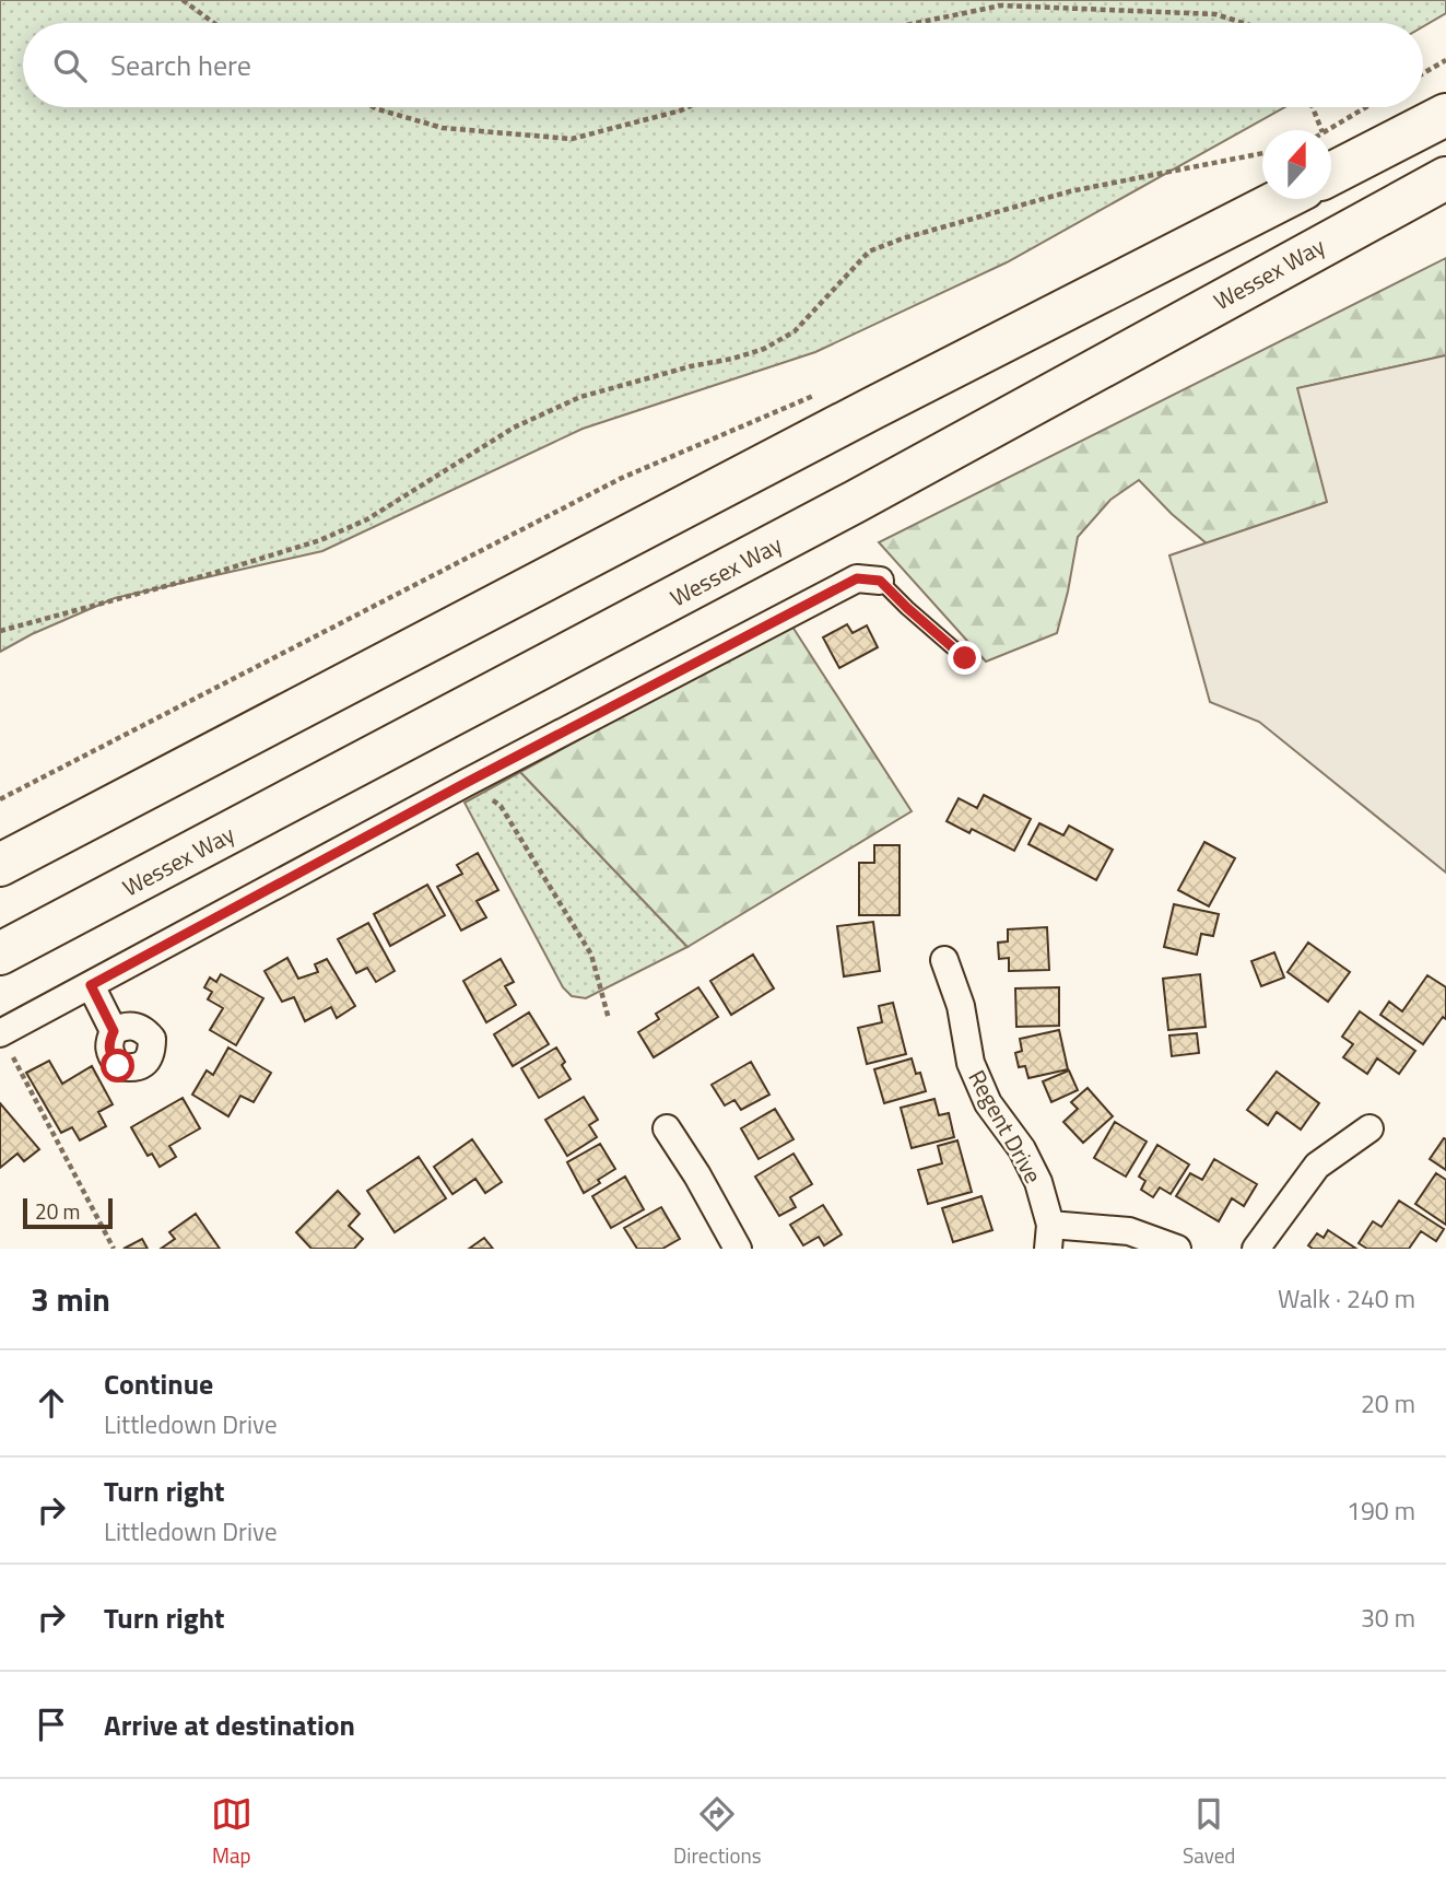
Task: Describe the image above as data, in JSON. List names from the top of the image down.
{
  "streets": {
    "highway": ["Wessex Way"],
    "street": ["Regent Drive"]
  },
  "scale_bar": "20 m",
  "north": "top",
  "page": {
    "search": "Search here",
    "scale": "20 m",
    "heading": ["3 min", "Walk · 240 m"],
    "list": [
      ["Continue", "Littledown Drive", "20 m"],
      ["Turn right", "Littledown Drive", "190 m"],
      ["Turn right", "30 m"],
      "Arrive at destination"
    ],
    "nav": ["Map", "Directions", "Saved"]
  }
}
